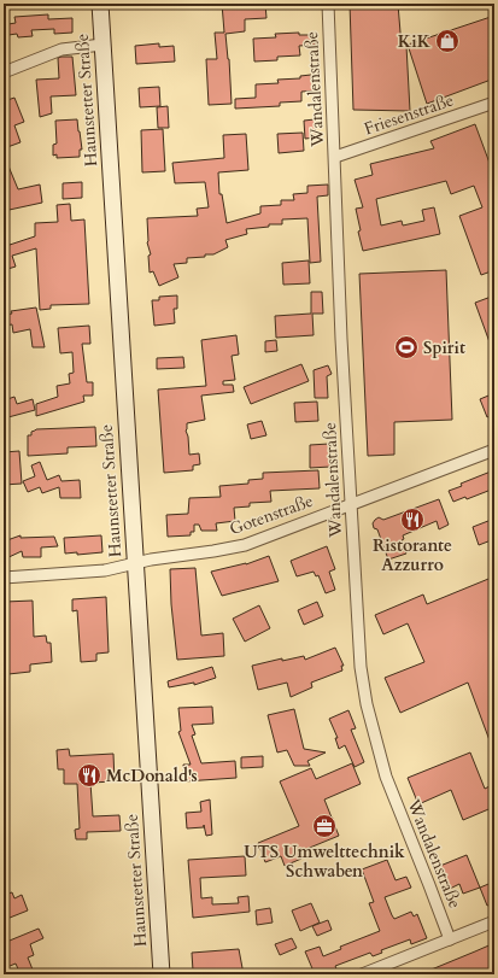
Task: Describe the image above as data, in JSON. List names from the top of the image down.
{
  "streets": {
    "main road": ["Haunstetter Straße"],
    "street": ["Wandalenstraße", "Friesenstraße", "Gotenstraße"]
  },
  "crossings": [
    ["Wandalenstraße", "Friesenstraße"],
    ["Wandalenstraße", "Gotenstraße"],
    ["Haunstetter Straße", "Gotenstraße"]
  ],
  "places": {
    "shop": ["KiK"],
    "sports": ["Spirit"],
    "restaurant": ["Ristorante Azzurro", "McDonald's"],
    "office": ["UTS Umwelttechnik Schwaben"]
  }
}
